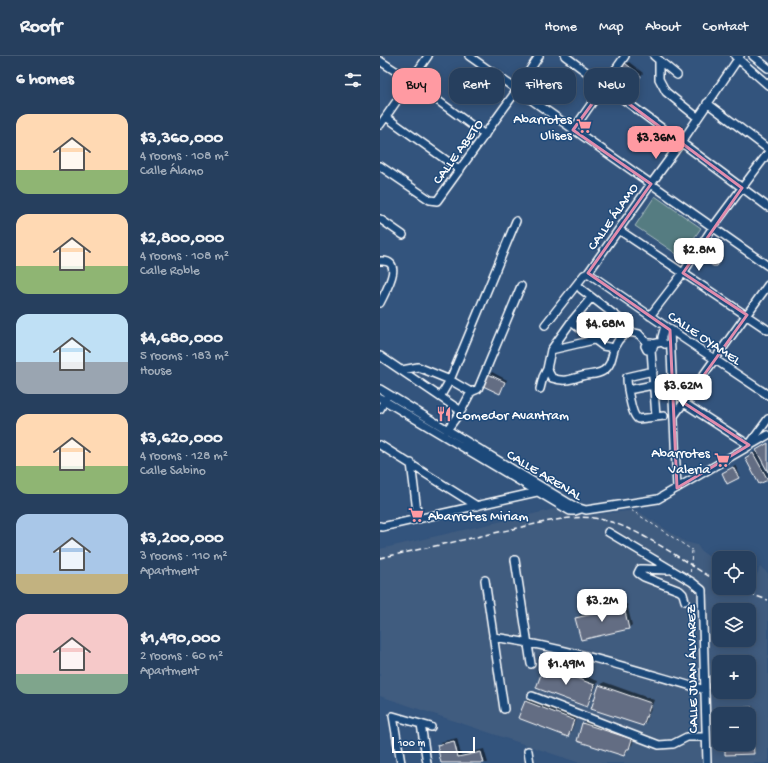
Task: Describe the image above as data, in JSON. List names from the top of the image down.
{
  "streets": {
    "street": [
      "CALLE ABETO",
      "CALLE ÁLAMO",
      "CALLE OYAMEL",
      "CALLE ARENAL",
      "CALLE JUAN ÁLVAREZ"
    ]
  },
  "crossings": [
    ["CALLE ÁLAMO", "CALLE OYAMEL"]
  ],
  "places": {
    "supermarket": ["Abarrotes Ulises", "Abarrotes Valeria", "Abarrotes Miriam"],
    "restaurant": ["Comedor Avantram"]
  },
  "scale_bar": "100 m",
  "page": {
    "header": "Roofr",
    "nav": [
      "Home",
      "Map",
      "About",
      "Contact"
    ],
    "heading": "6 homes",
    "chip": [
      "Buy",
      "Rent",
      "Filters",
      "New"
    ],
    "list": [
      {
        "name": "$3,360,000",
        "note": "4 rooms · 108 m² · Calle Álamo"
      },
      {
        "name": "$2,800,000",
        "note": "4 rooms · 108 m² · Calle Roble"
      },
      {
        "name": "$4,680,000",
        "note": "5 rooms · 183 m² · House"
      },
      {
        "name": "$3,620,000",
        "note": "4 rooms · 128 m² · Calle Sabino"
      },
      {
        "name": "$3,200,000",
        "note": "3 rooms · 110 m² · Apartment"
      },
      {
        "name": "$1,490,000",
        "note": "2 rooms · 60 m² · Apartment"
      }
    ],
    "price": [
      "$3.36M",
      "$2.8M",
      "$4.68M",
      "$3.62M",
      "$3.2M",
      "$1.49M"
    ],
    "map_buttons": ["+", "−"],
    "scale": "100 m"
  }
}
